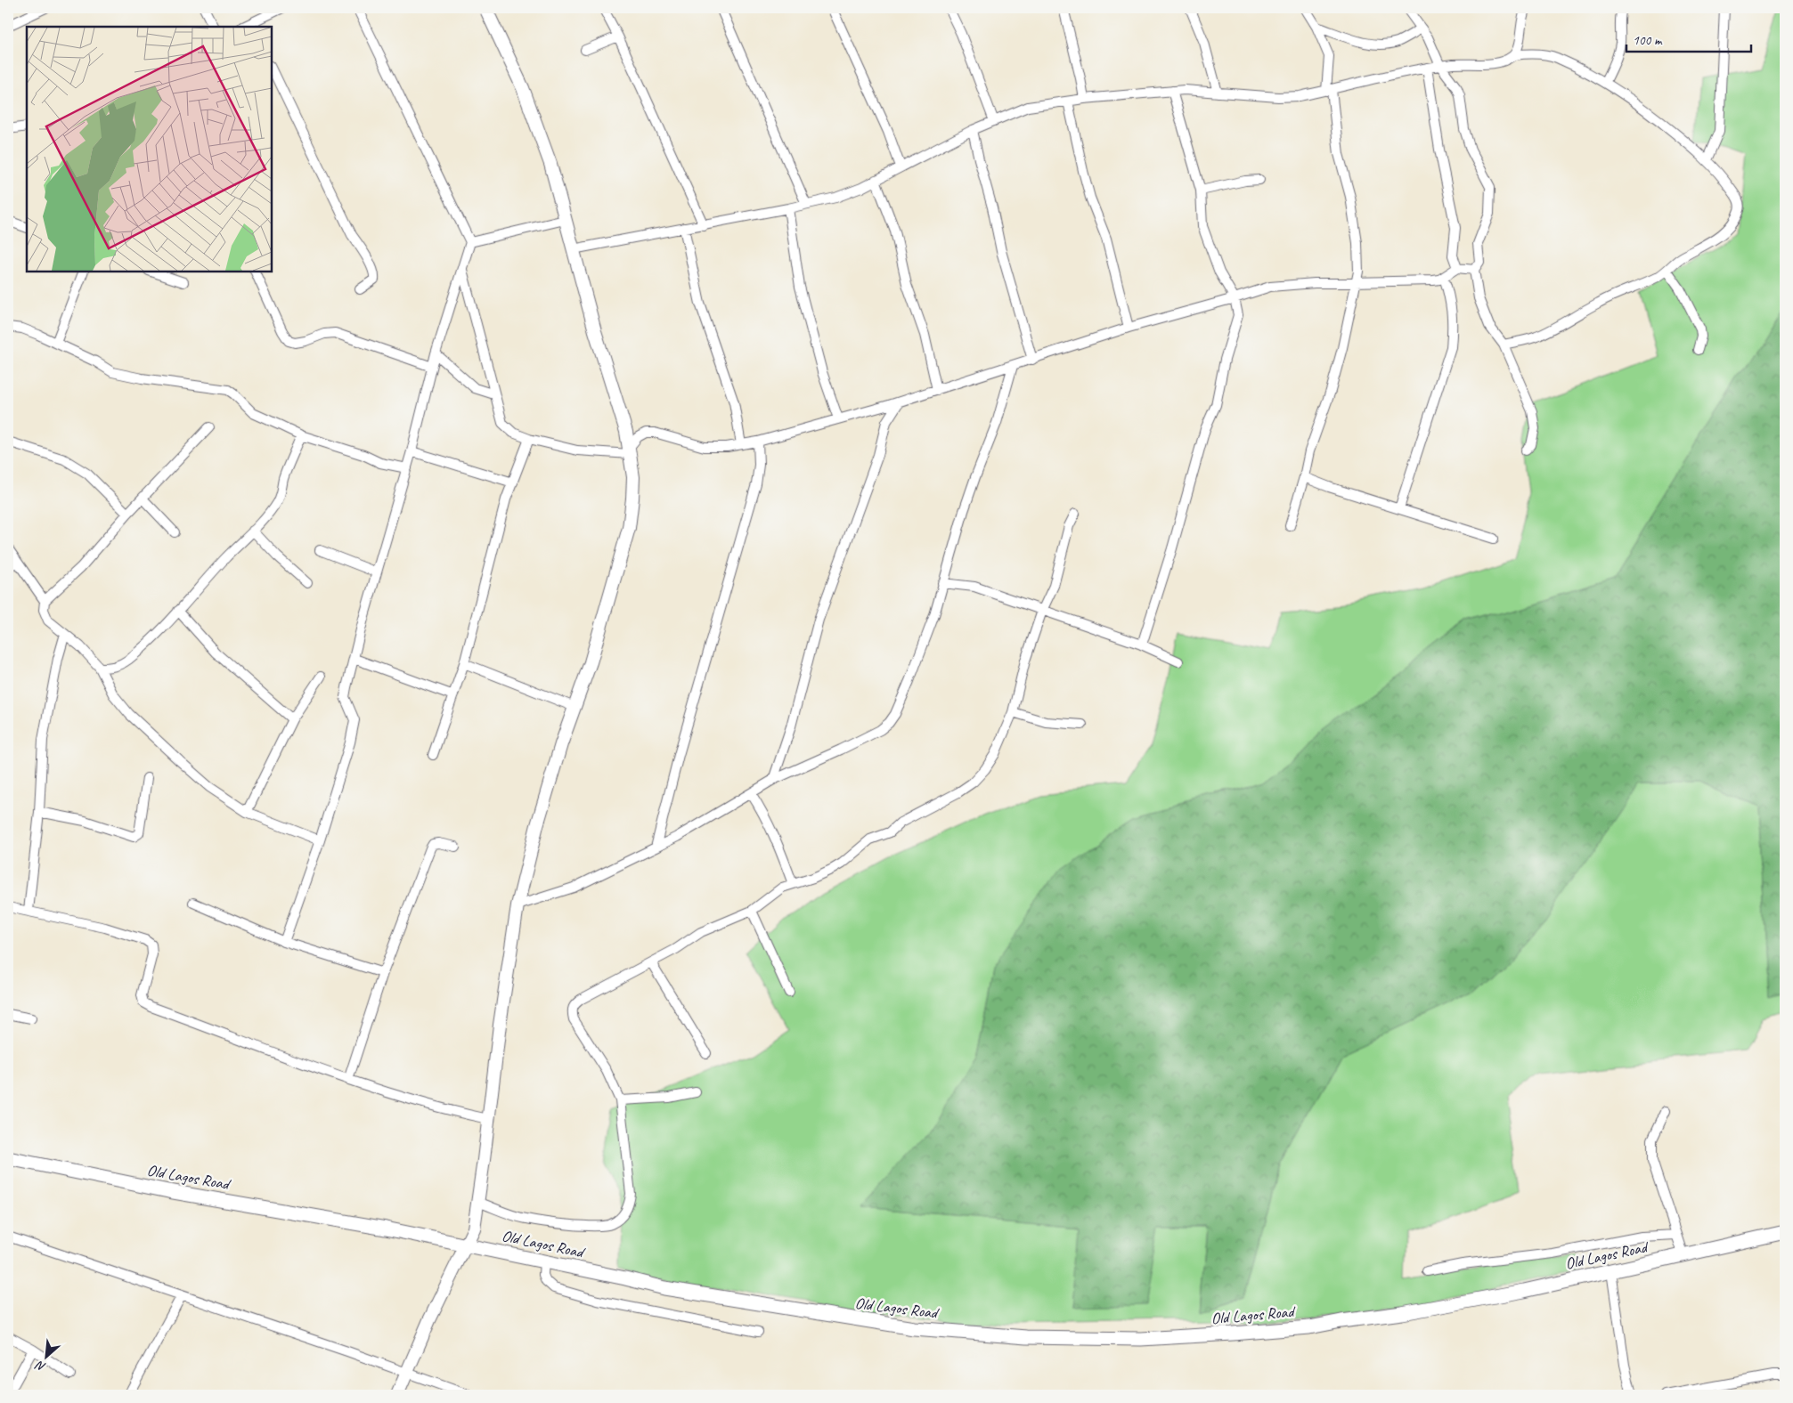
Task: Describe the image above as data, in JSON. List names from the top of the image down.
{
  "streets": {
    "main road": ["Old Lagos Road"]
  },
  "scale_bar": "100 m",
  "north": "bottom left"
}
